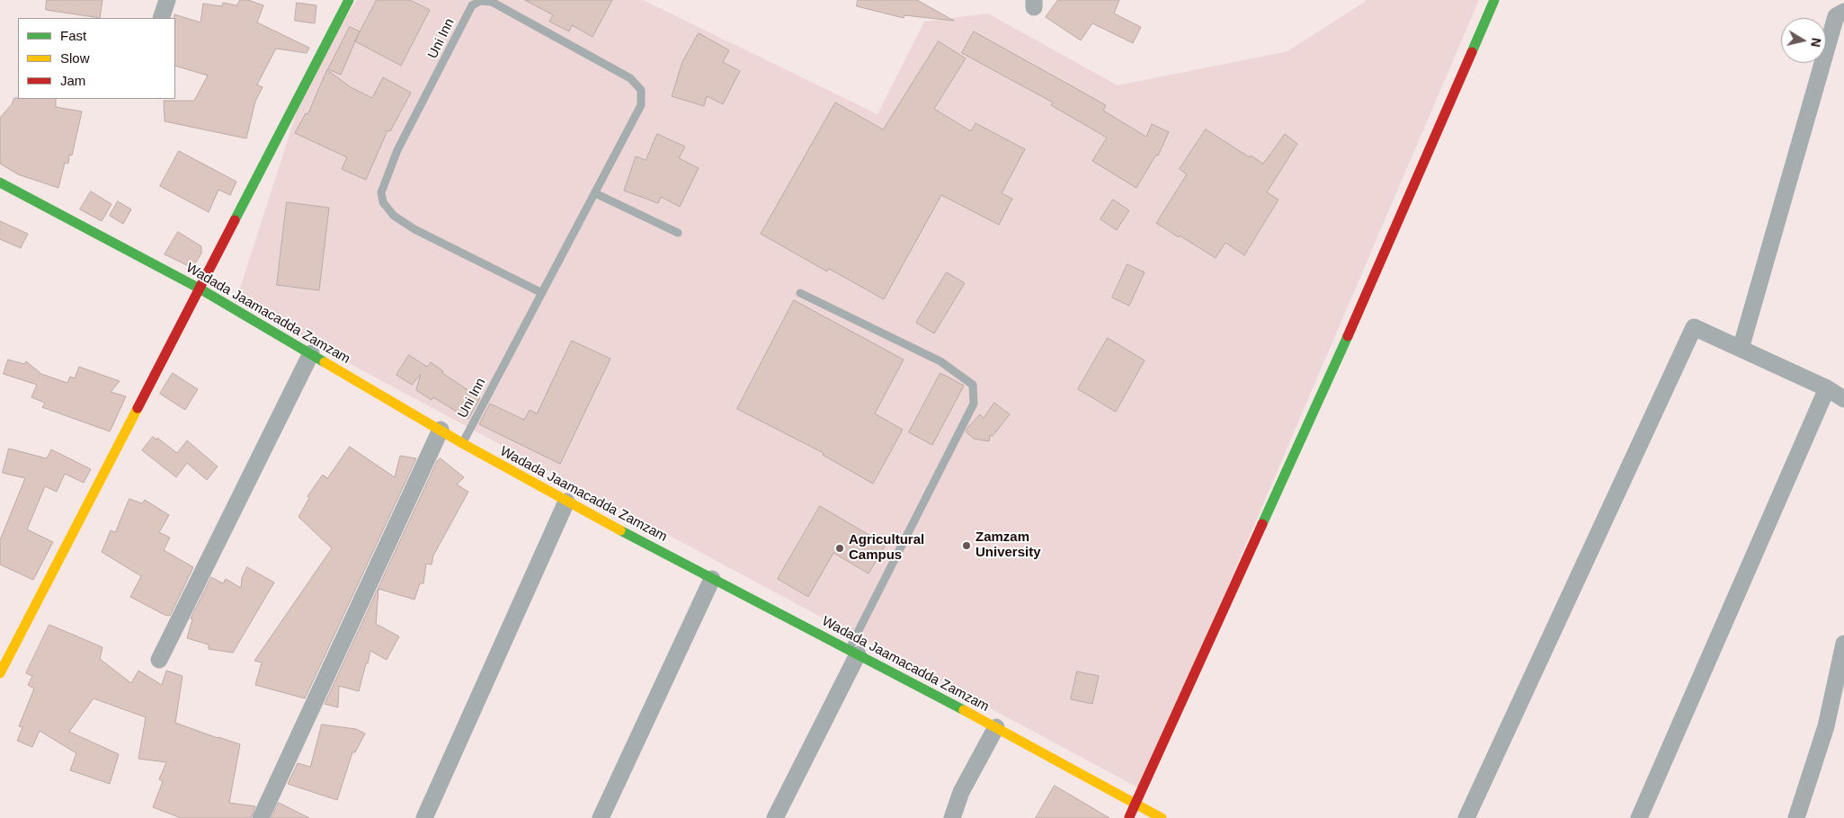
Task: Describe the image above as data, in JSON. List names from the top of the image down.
{
  "streets": {
    "street": ["Wadada Jaamacadda Zamzam"],
    "lane": ["Uni Inn"]
  },
  "crossings": [
    ["Uni Inn", "Wadada Jaamacadda Zamzam"]
  ],
  "places": ["Zamzam University", "Agricultural Campus"],
  "legend": ["Fast", "Slow", "Jam"],
  "north": "right"
}
